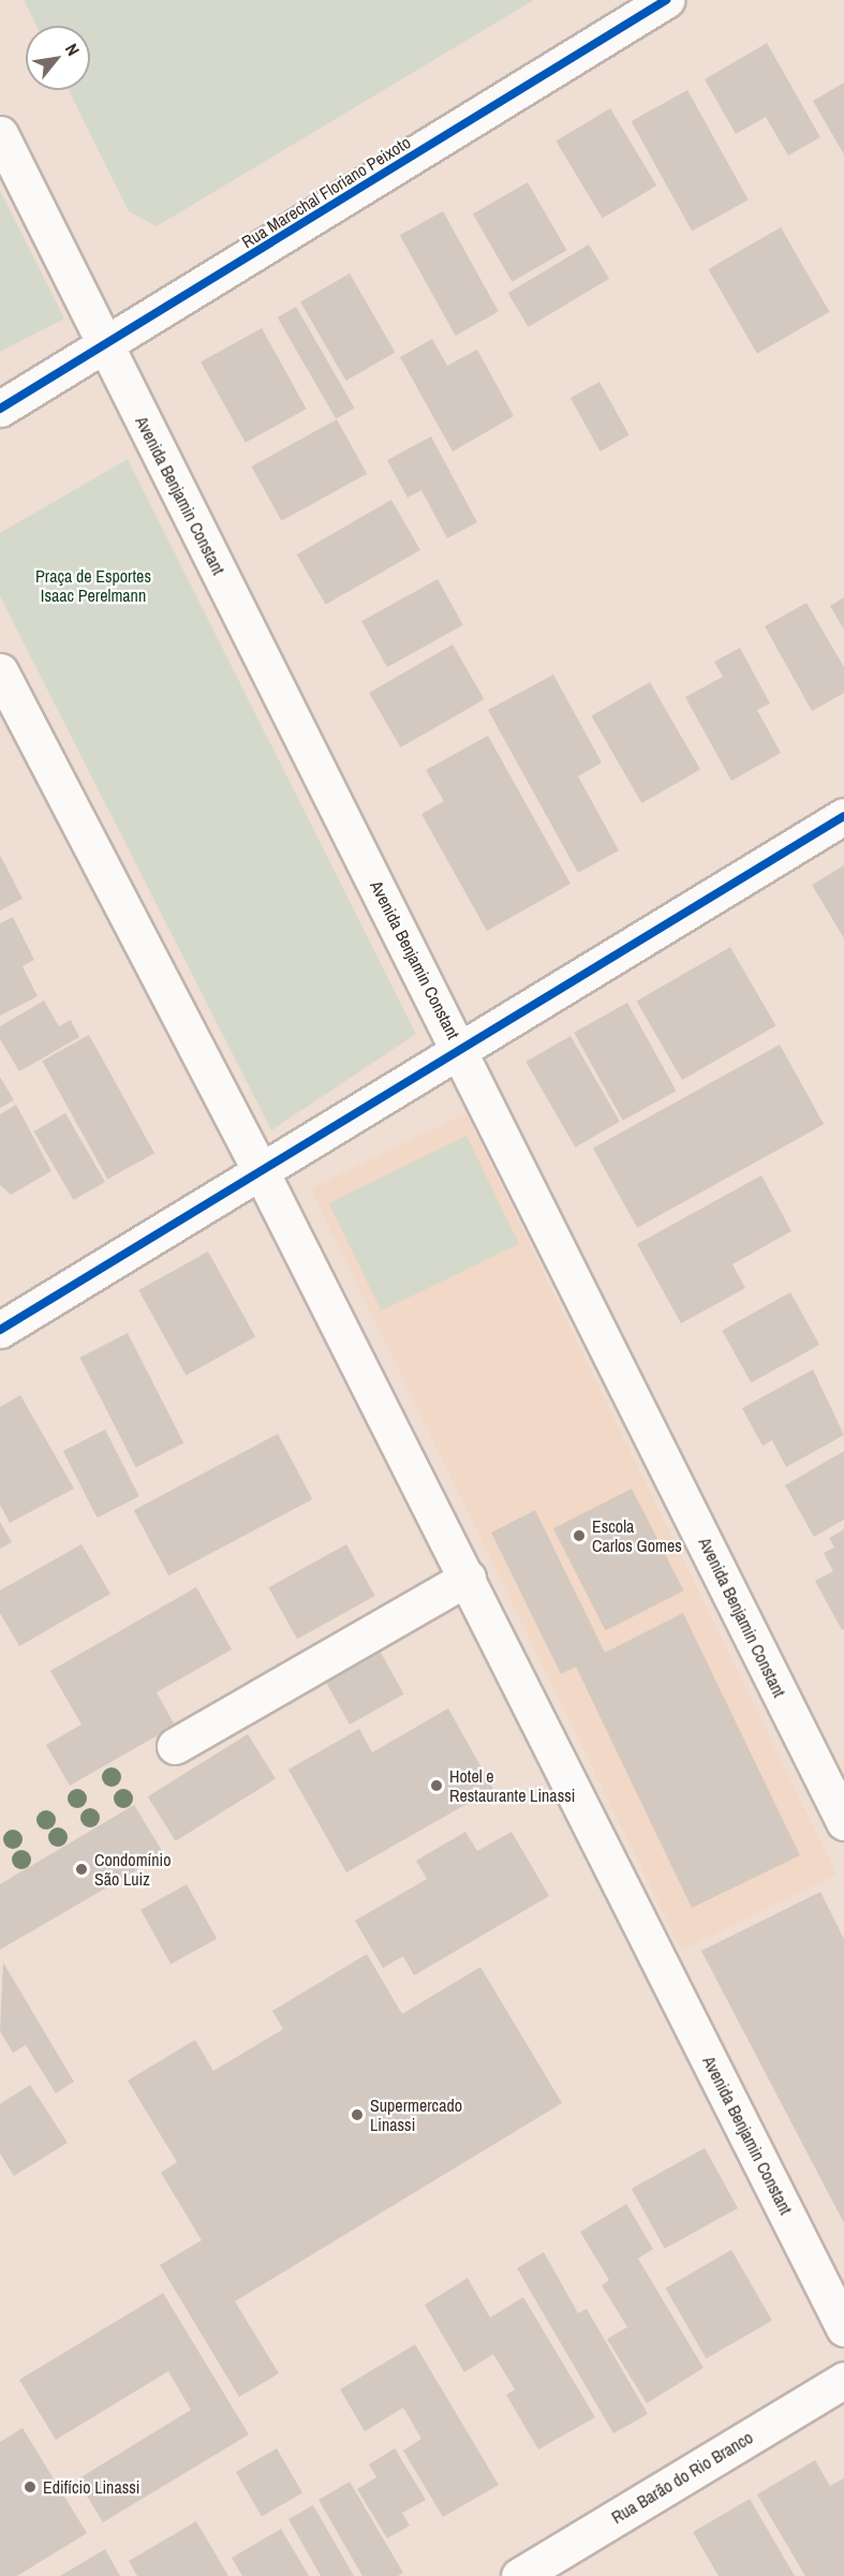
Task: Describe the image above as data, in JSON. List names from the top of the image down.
{
  "streets": {
    "main road": ["Rua Marechal Floriano Peixoto", "Avenida Benjamin Constant", "Rua Barão do Rio Branco"]
  },
  "crossings": [
    ["Rua Marechal Floriano Peixoto", "Avenida Benjamin Constant"]
  ],
  "parks": ["Praça de Esportes Isaac Perelmann"],
  "places": [
    "Escola Carlos Gomes",
    "Hotel e Restaurante Linassi",
    "Condomínio São Luiz",
    "Supermercado Linassi",
    "Edifício Linassi"
  ],
  "north": "top right"
}
